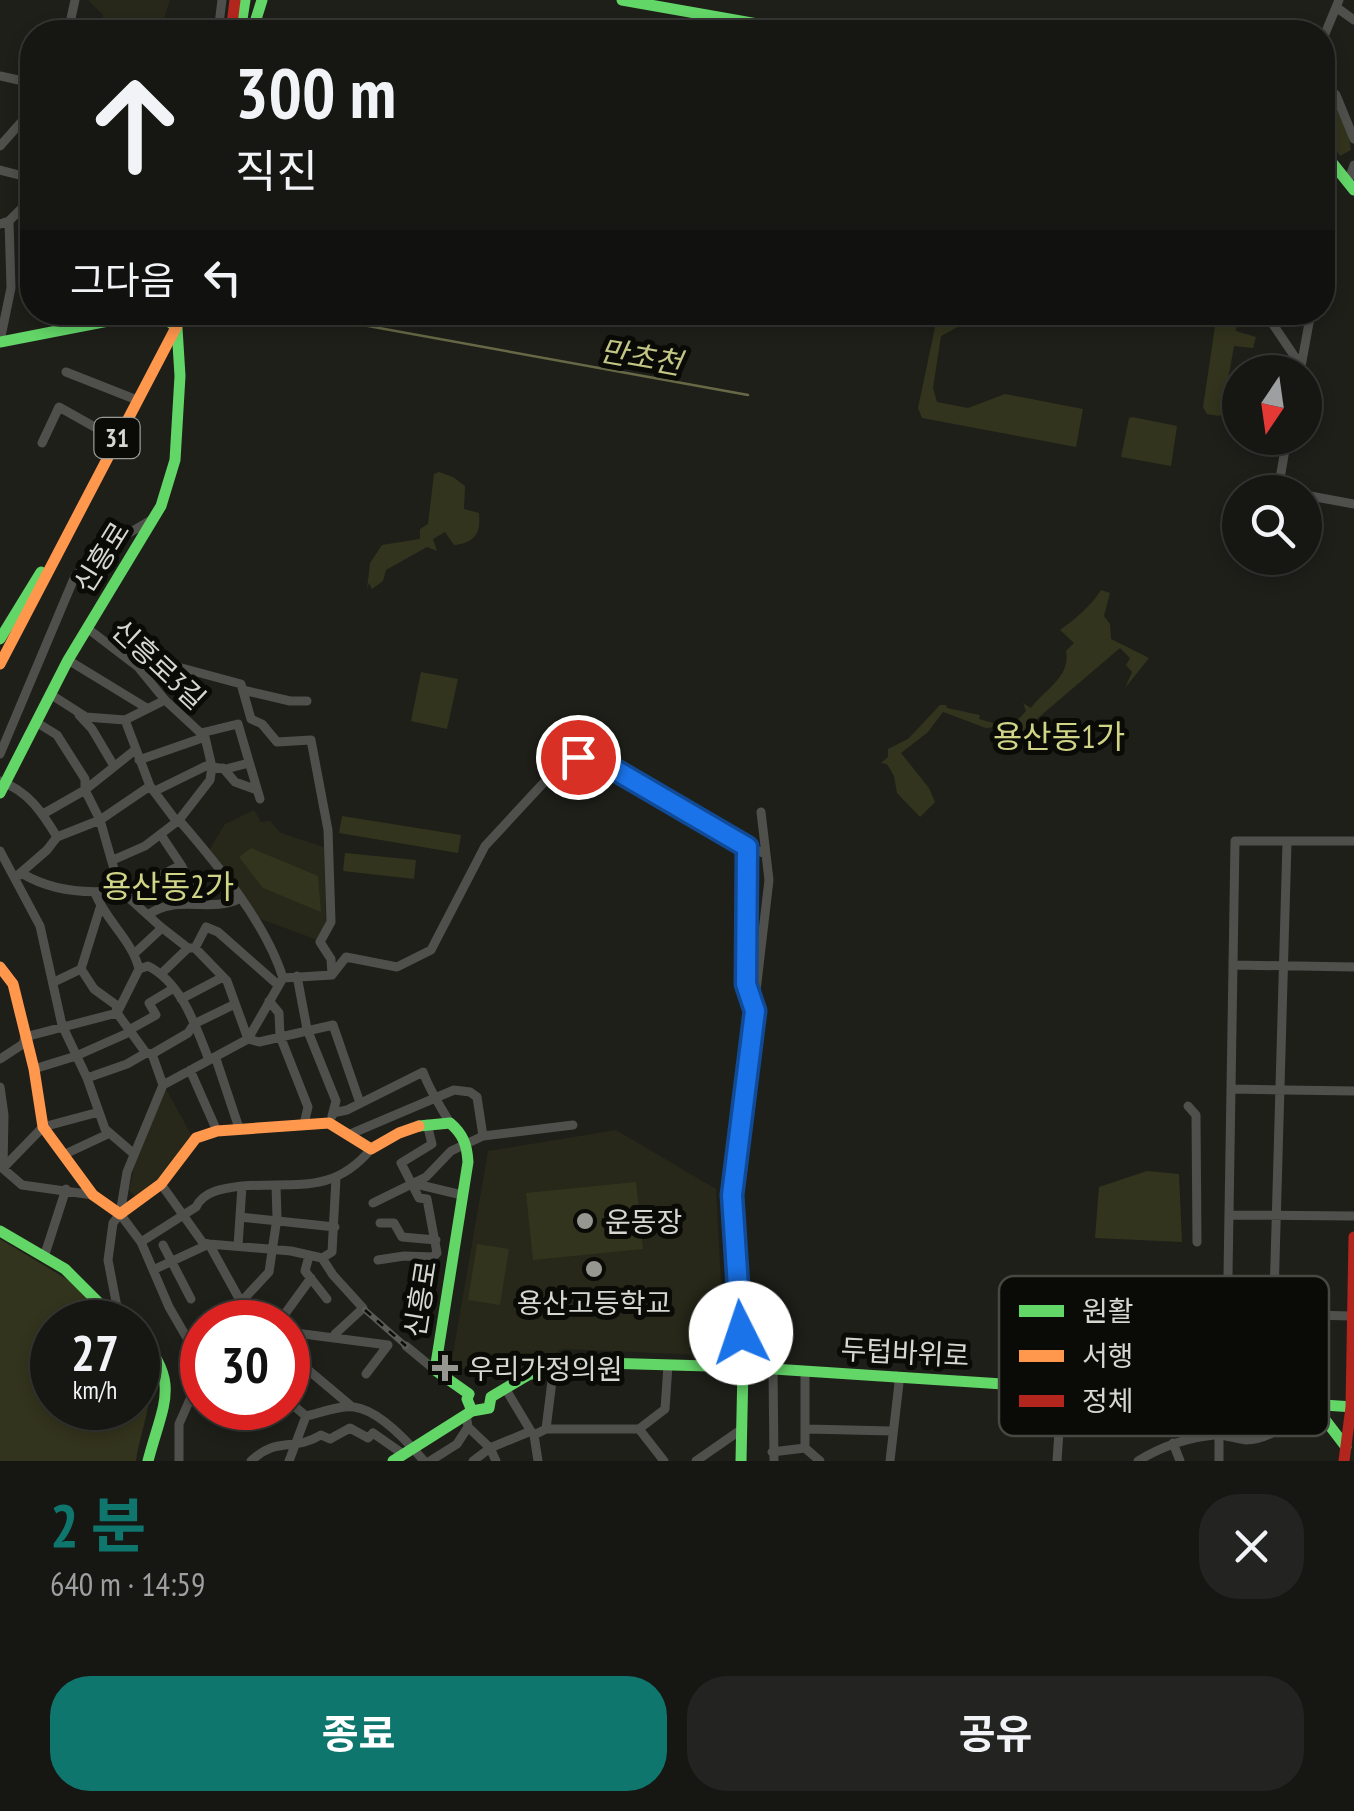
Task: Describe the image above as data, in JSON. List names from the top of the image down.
{
  "streets": {
    "main road": ["31", "신흥로", "두텁바위로"],
    "street": ["신흥로3길"]
  },
  "crossings": [
    ["31", "신흥로"],
    ["신흥로", "신흥로3길"],
    ["신흥로", "두텁바위로"]
  ],
  "districts": ["용산동1가", "용산동2가"],
  "water": ["만초천"],
  "places": {
    "other": ["운동장", "용산고등학교"],
    "health": ["우리가정의원"]
  },
  "legend": ["원활", "서행", "정체"],
  "north": "bottom",
  "page": {
    "turn": ["300 m", "직진"],
    "then": "그다음",
    "speed": "27 km/h",
    "limit": "30",
    "heading": ["2 분", "640 m · 14:59"],
    "buttons": ["종료", "공유"]
  }
}
